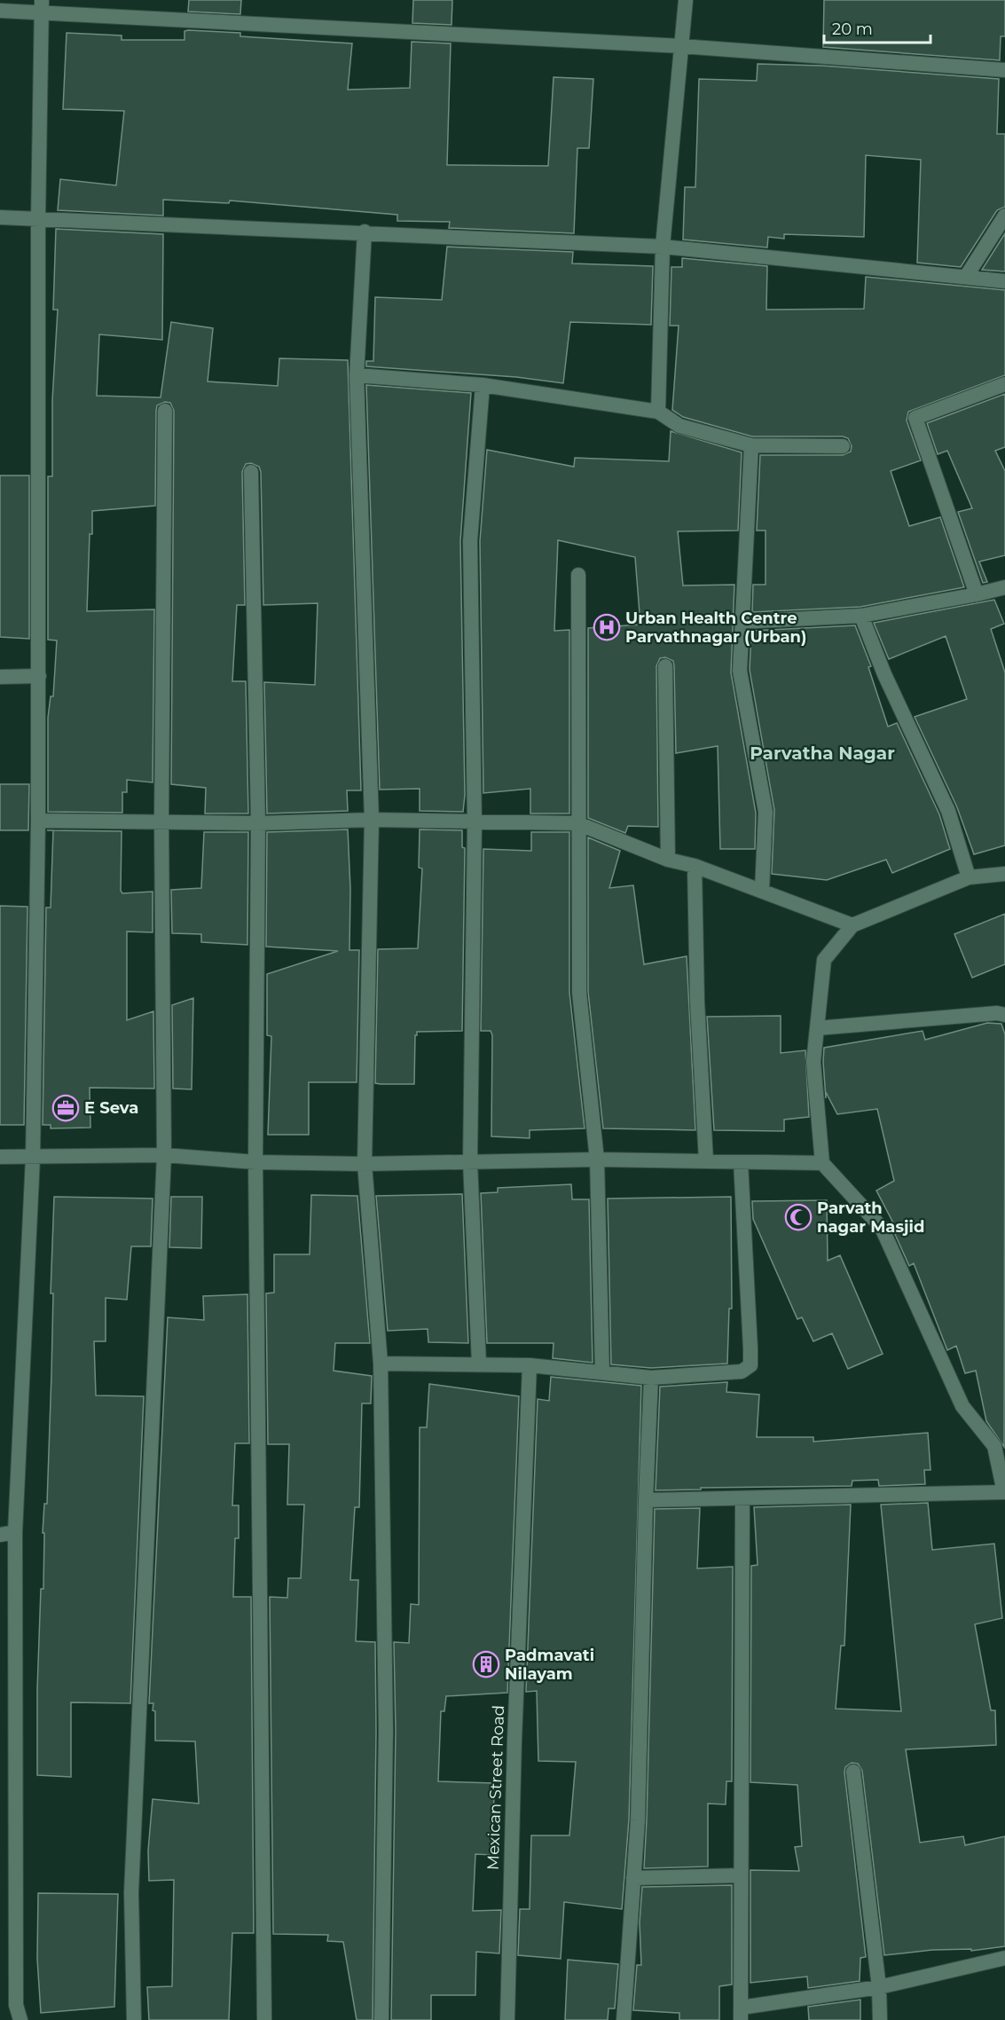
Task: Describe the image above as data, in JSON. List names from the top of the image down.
{
  "streets": {
    "street": ["Mexican Street Road"]
  },
  "districts": ["Parvatha Nagar"],
  "places": {
    "hospital": ["Urban Health Centre Parvathnagar (Urban)"],
    "office": ["E Seva"],
    "mosque": ["Parvath nagar Masjid"],
    "building": ["Padmavati Nilayam"]
  },
  "scale_bar": "20 m"
}
